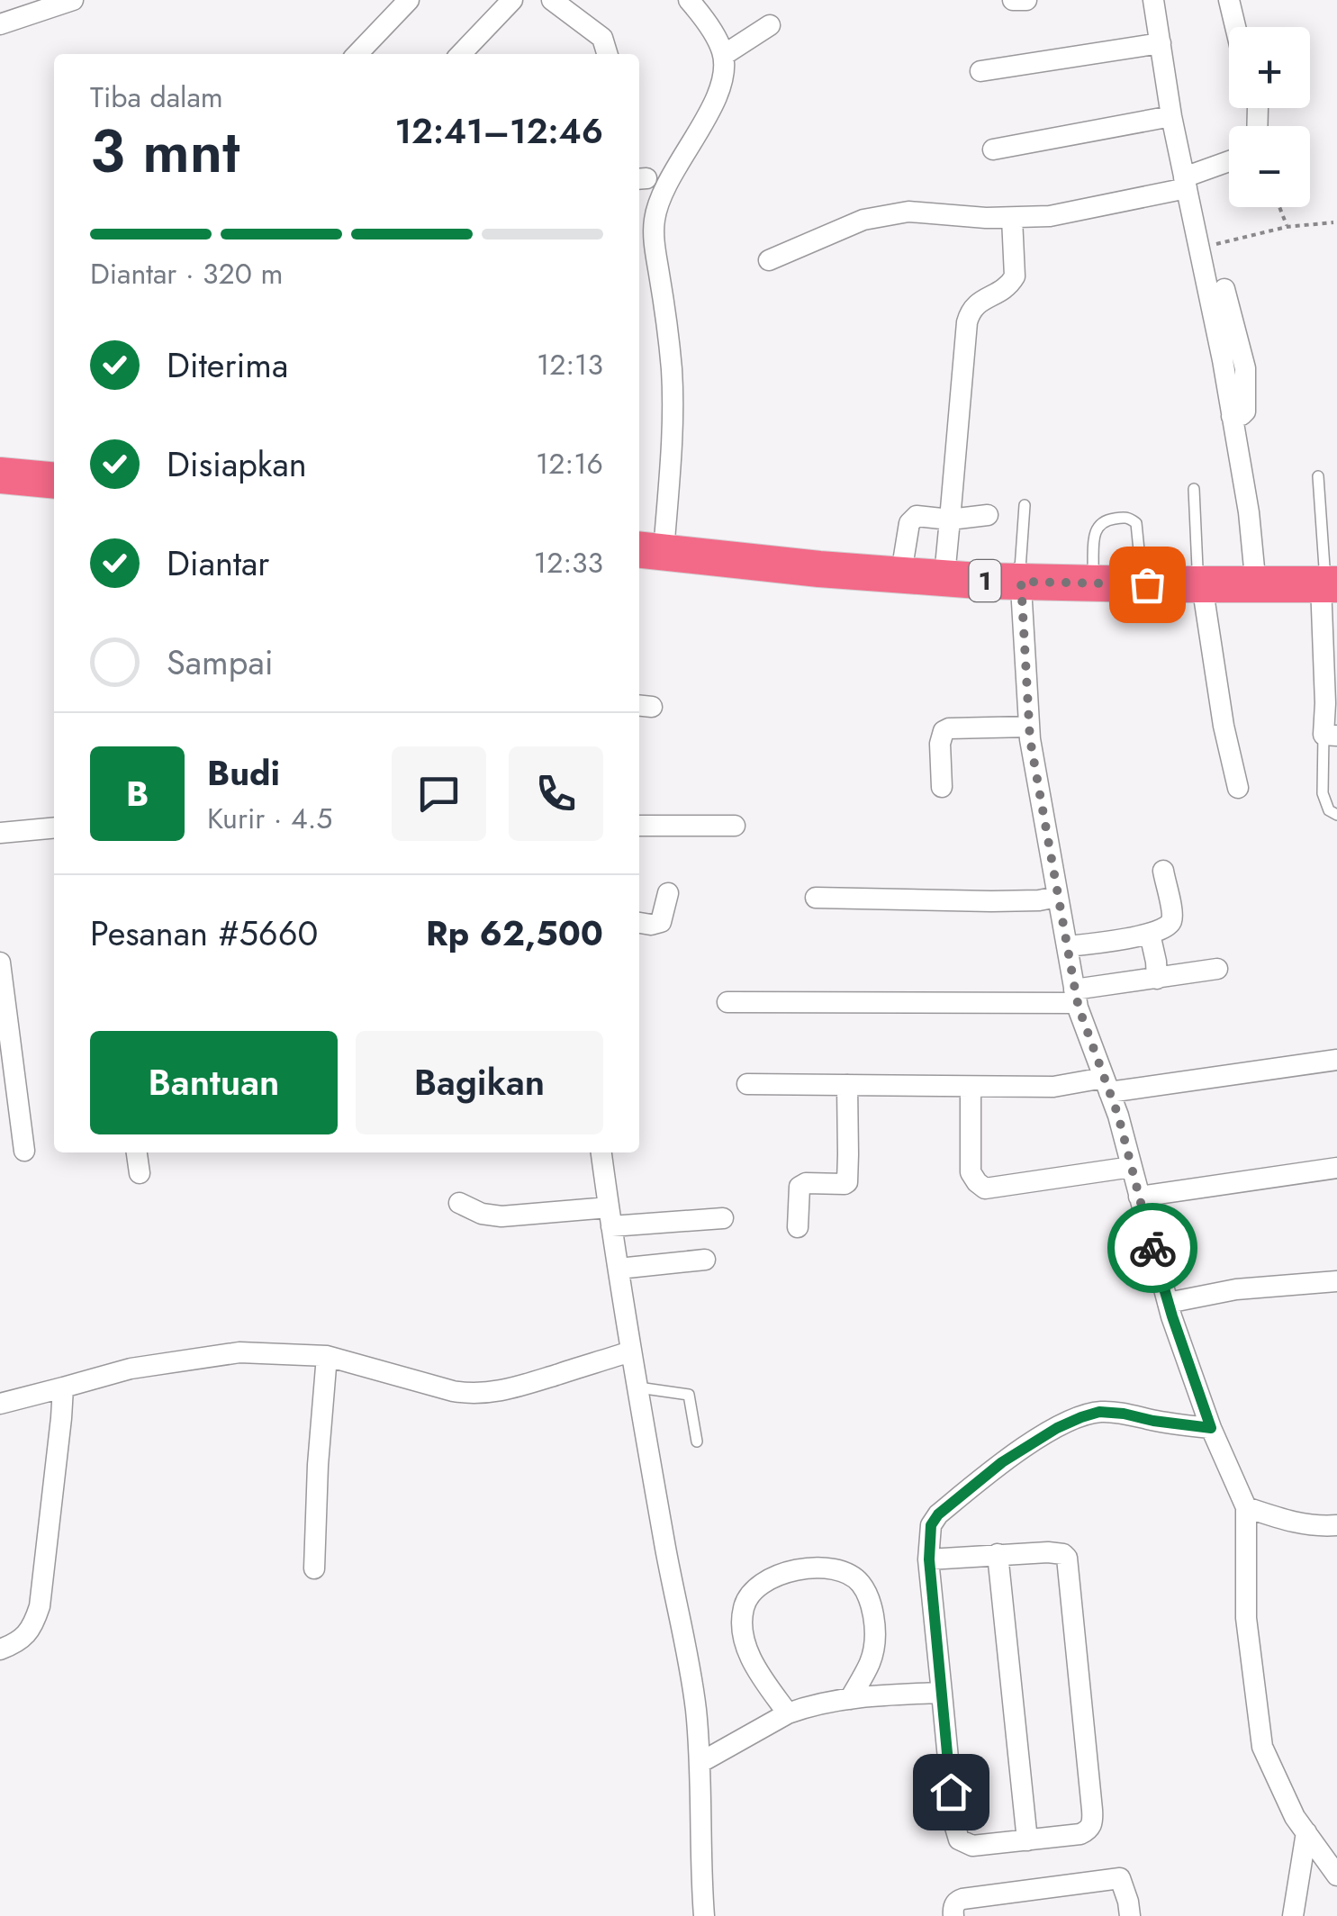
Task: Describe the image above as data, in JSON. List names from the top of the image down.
{
  "streets": {
    "highway": ["1"]
  },
  "page": {
    "map_buttons": ["+", "−"],
    "heading": ["3 mnt", "Tiba dalam", "12:41–12:46"],
    "panel": [
      "Budi",
      "Kurir · 4.5",
      "Pesanan #5660",
      "Rp 62,500"
    ],
    "bar": "Diantar · 320 m",
    "list": [
      ["Diterima", "12:13"],
      ["Disiapkan", "12:16"],
      ["Diantar", "12:33"],
      "Sampai"
    ],
    "round": "B",
    "buttons": ["Bantuan", "Bagikan"]
  }
}
